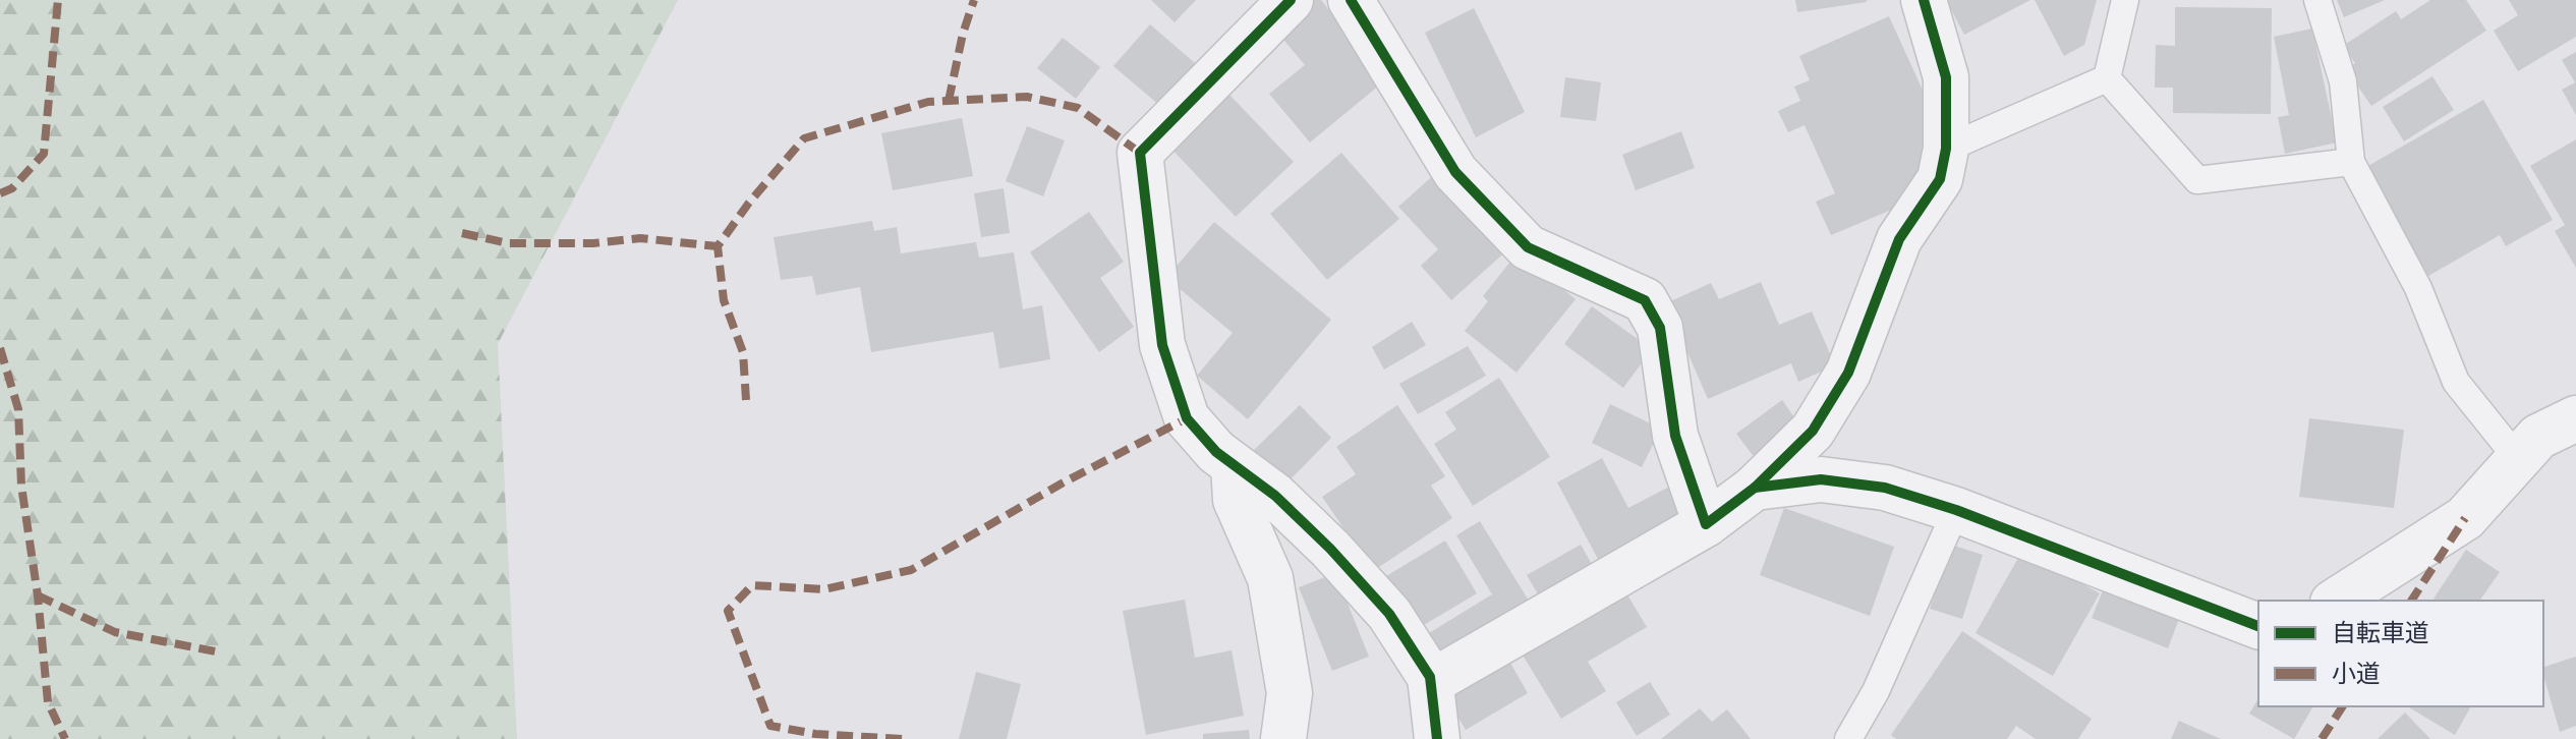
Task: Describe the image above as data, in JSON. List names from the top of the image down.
{
  "legend": ["自転車道", "小道"]
}
